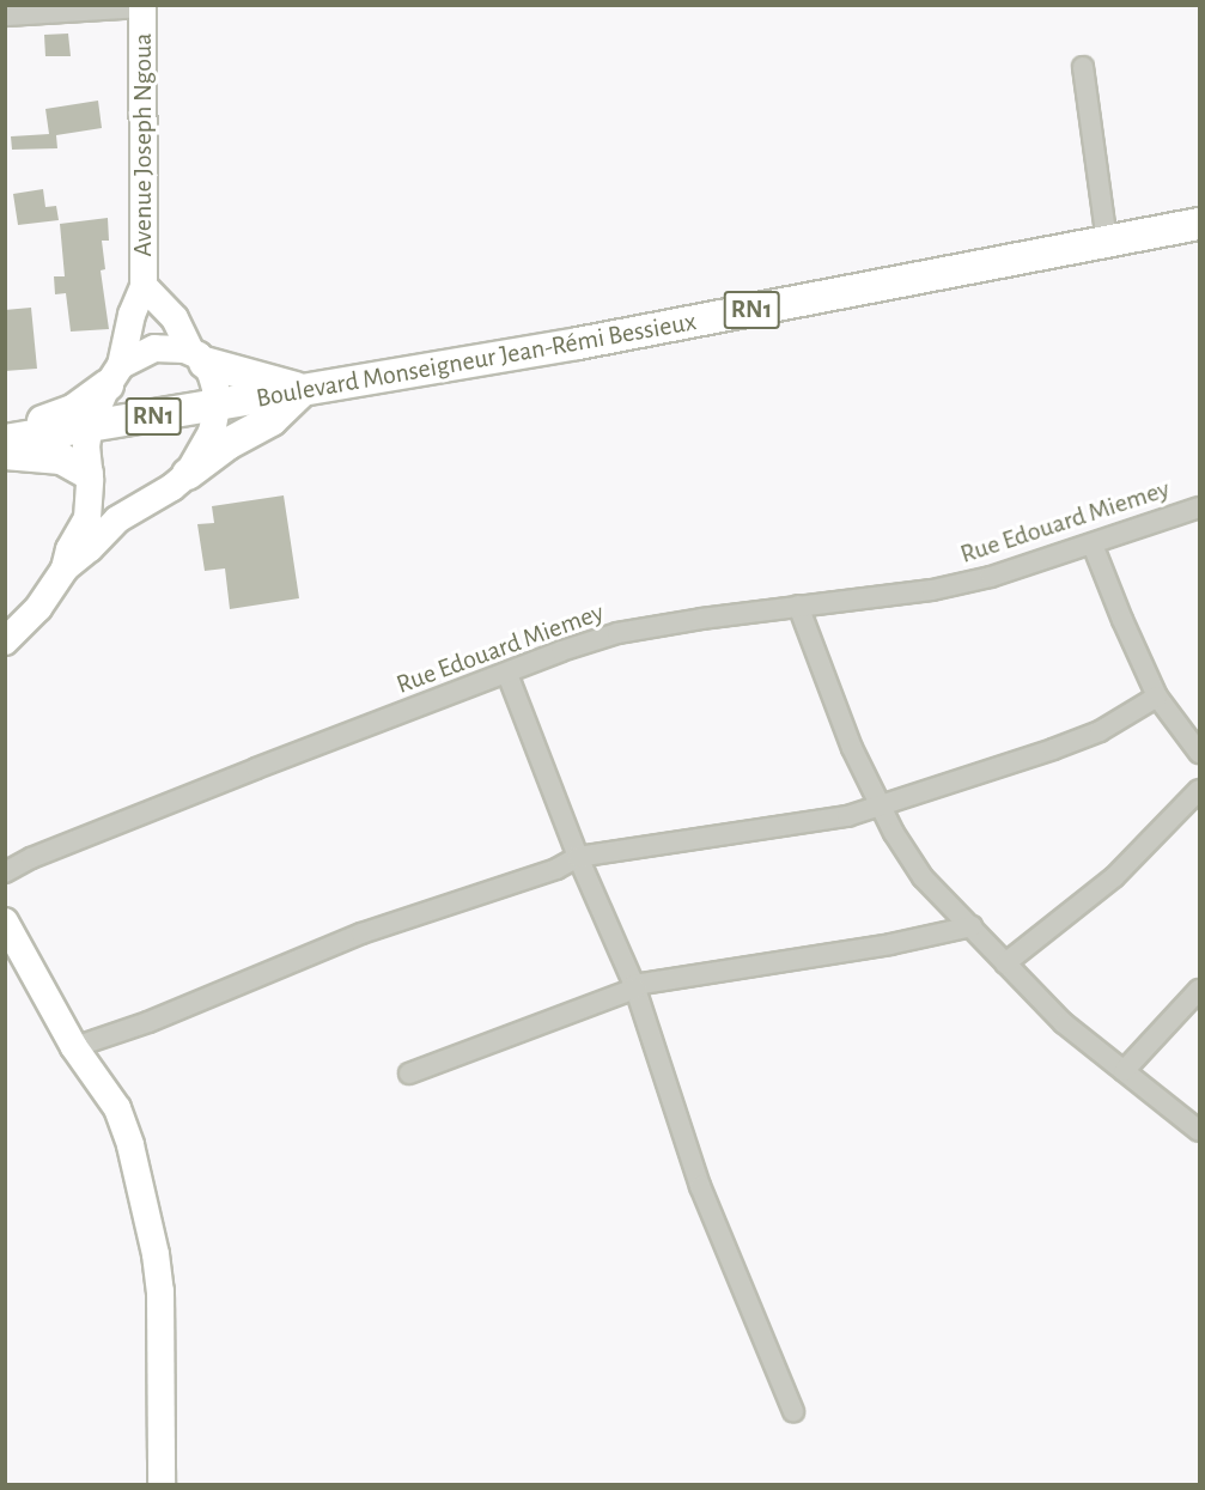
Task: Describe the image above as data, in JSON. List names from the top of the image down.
{
  "streets": {
    "main road": ["Avenue Joseph Ngoua", "RN1", "Boulevard Monseigneur Jean-Rémi Bessieux"],
    "street": ["Rue Edouard Miemey"]
  }
}
